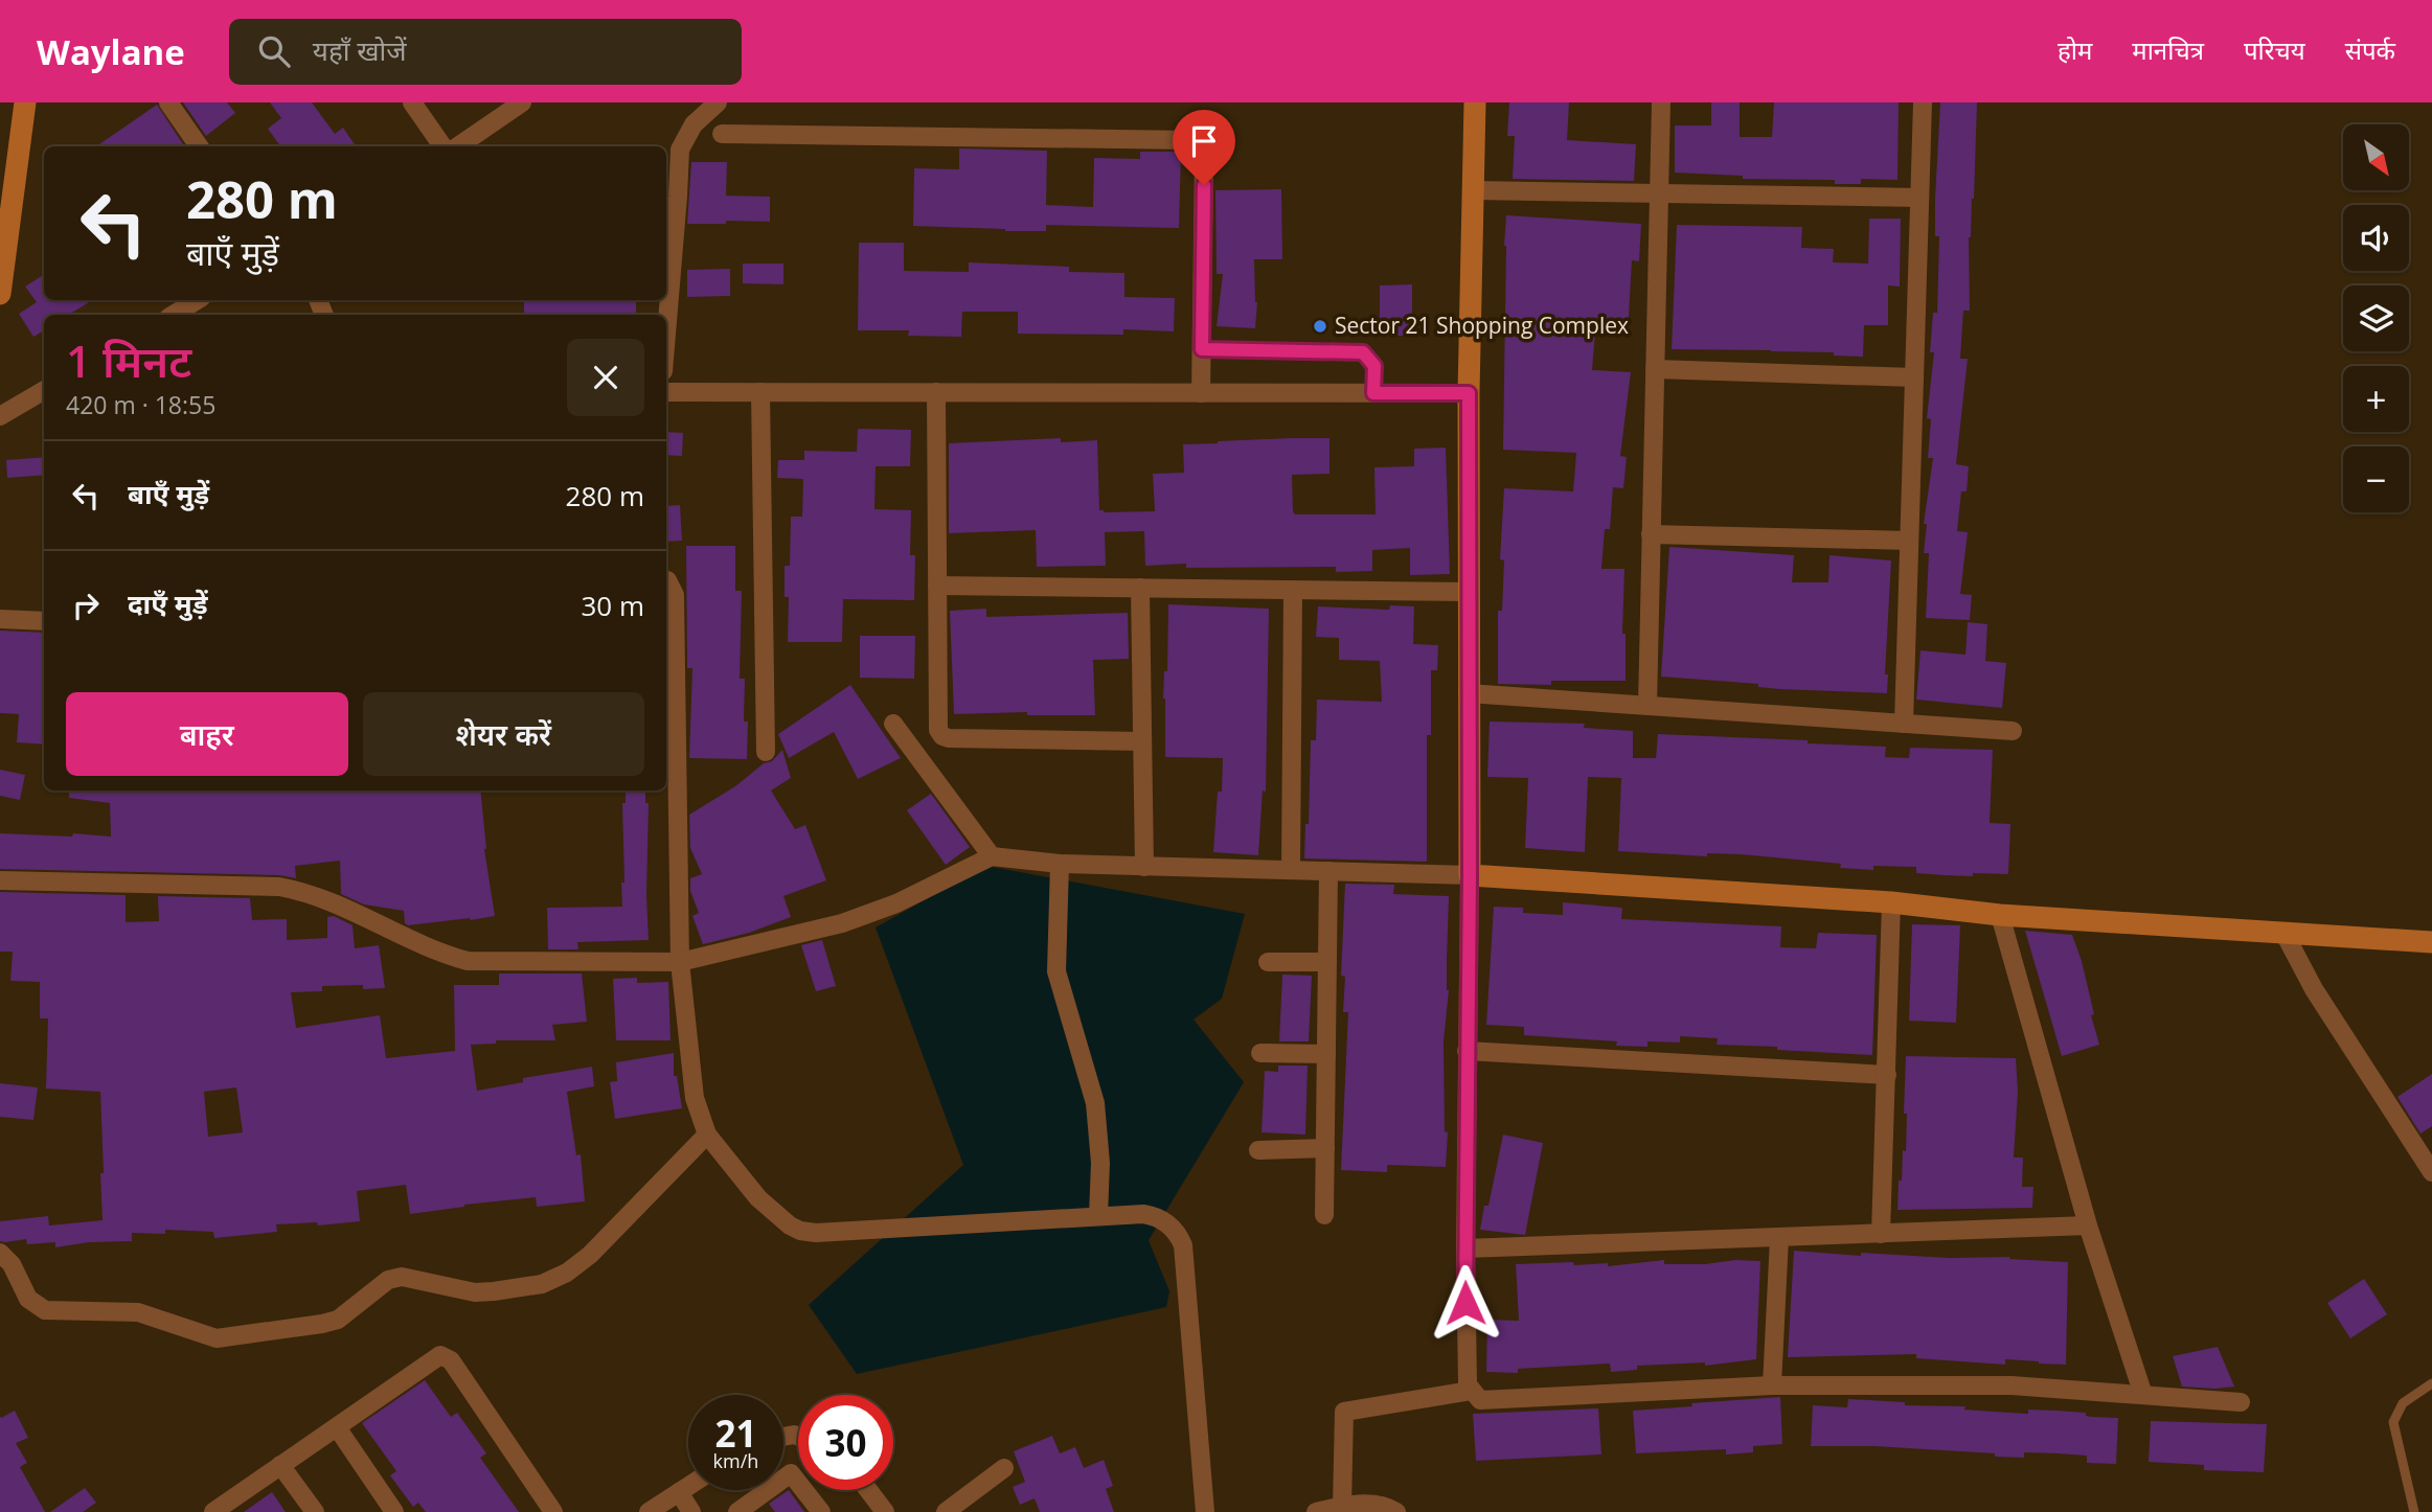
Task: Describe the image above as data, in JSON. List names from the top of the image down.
{
  "places": ["Sector 21 Shopping Complex"],
  "north": "bottom right",
  "page": {
    "header": "Waylane",
    "search": "यहाँ खोजें",
    "nav": [
      "होम",
      "मानचित्र",
      "परिचय",
      "संपर्क"
    ],
    "map_buttons": ["+", "−"],
    "turn": ["280 m", "बाएँ मुड़ें"],
    "heading": ["1 मिनट", "420 m · 18:55"],
    "list": [
      {
        "name": "बाएँ मुड़ें",
        "value": "280 m"
      },
      {
        "name": "दाएँ मुड़ें",
        "value": "30 m"
      }
    ],
    "buttons": ["बाहर", "शेयर करें"],
    "speed": "21 km/h",
    "limit": "30"
  }
}
